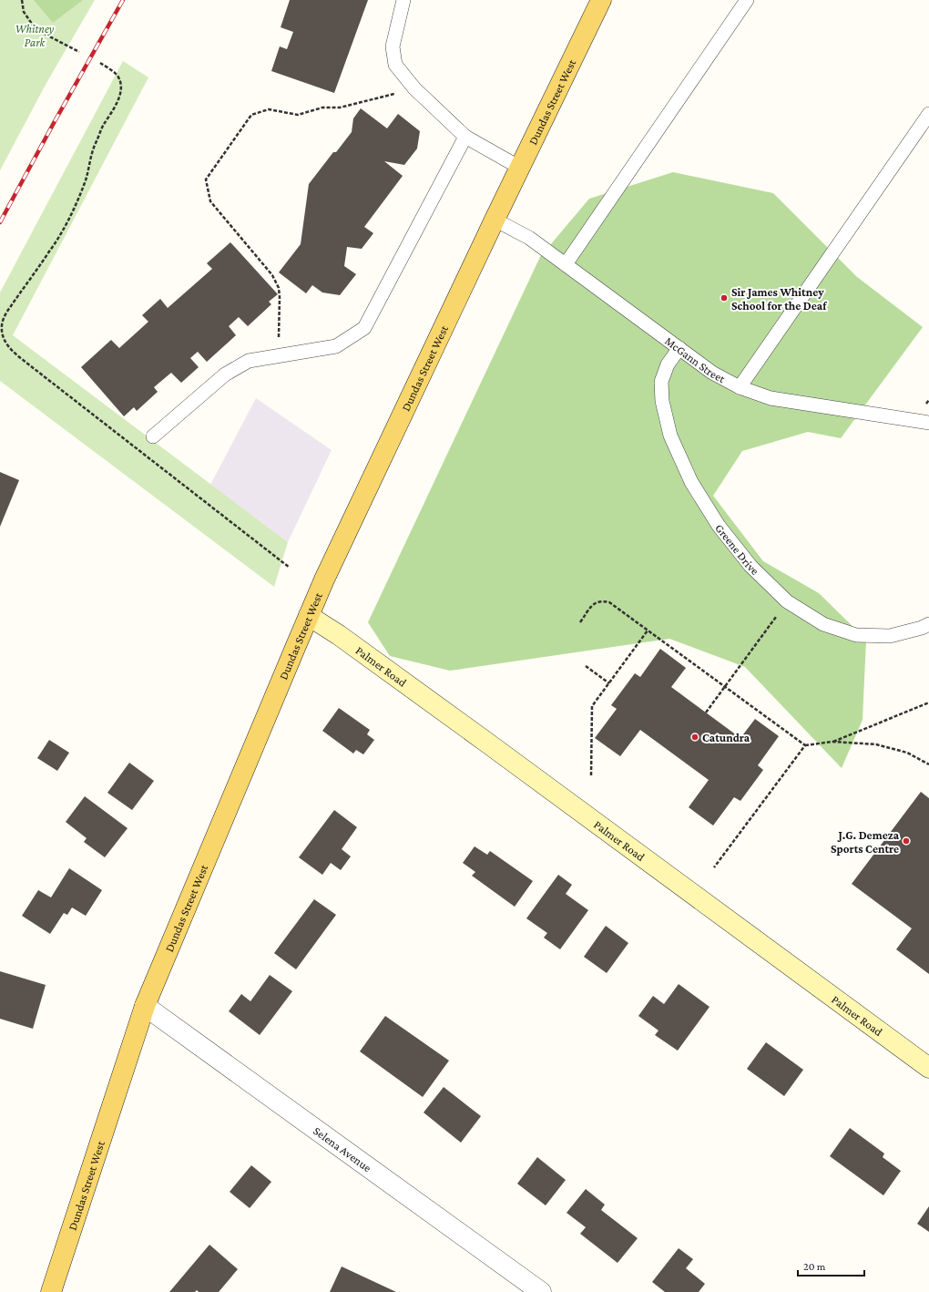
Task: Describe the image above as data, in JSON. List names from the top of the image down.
{
  "streets": {
    "main road": ["Dundas Street West"],
    "street": ["Palmer Road", "Selena Avenue"],
    "lane": ["McGann Street", "Greene Drive"]
  },
  "crossings": [
    ["Dundas Street West", "McGann Street"],
    ["Dundas Street West", "Palmer Road"],
    ["Dundas Street West", "Selena Avenue"],
    ["McGann Street", "Greene Drive"]
  ],
  "parks": ["Whitney Park"],
  "places": ["Sir James Whitney School for the Deaf", "Catundra", "J.G. Demeza Sports Centre"],
  "scale_bar": "20 m"
}
